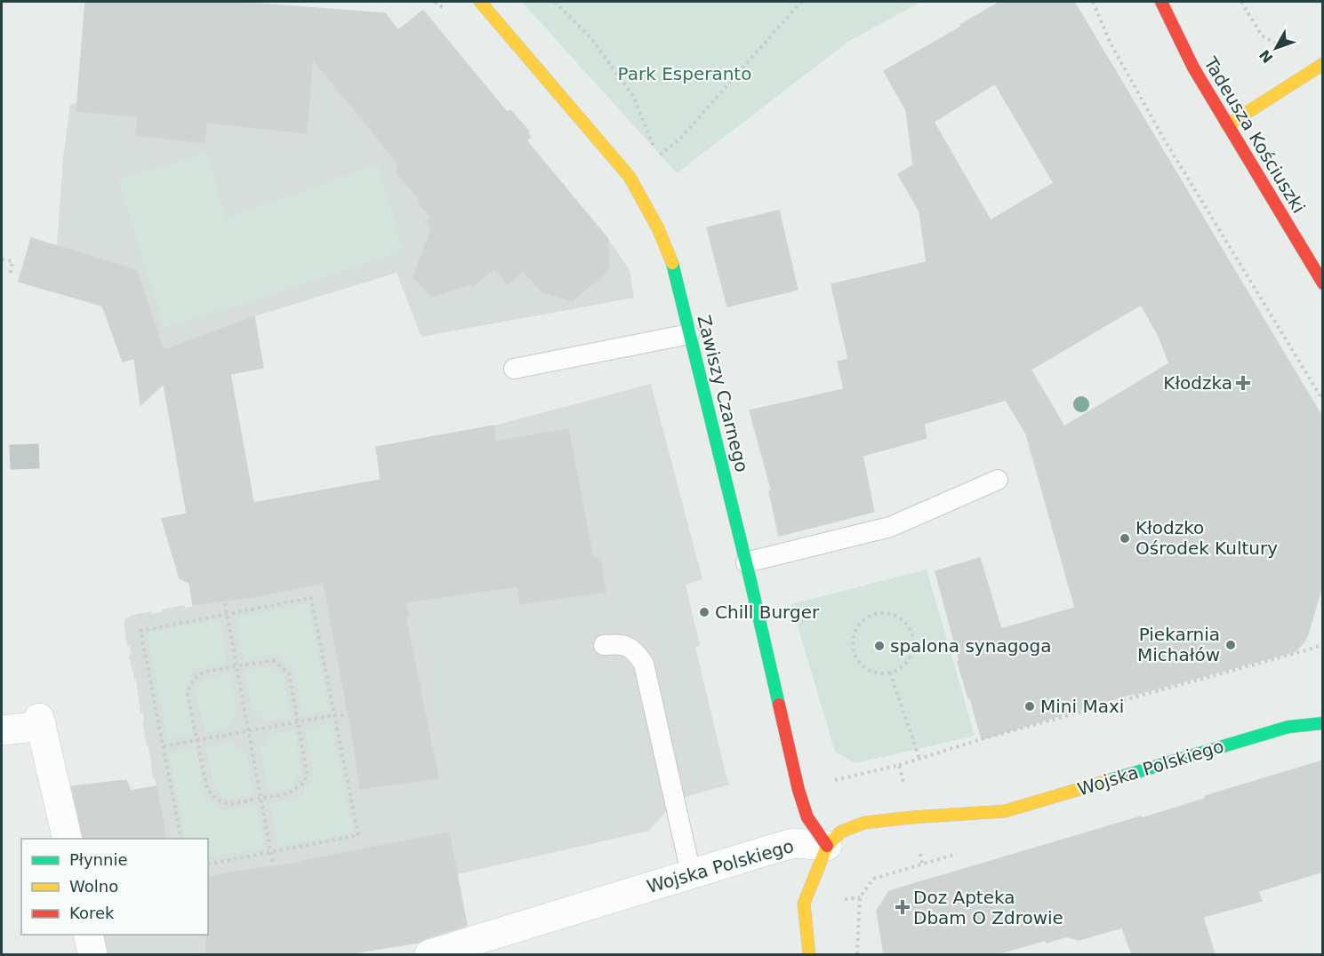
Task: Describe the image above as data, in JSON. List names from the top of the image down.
{
  "streets": {
    "street": ["Tadeusza Kościuszki", "Zawiszy Czarnego", "Wojska Polskiego"]
  },
  "crossings": [
    ["Zawiszy Czarnego", "Wojska Polskiego"]
  ],
  "parks": ["Park Esperanto"],
  "places": {
    "health": ["Kłodzka", "Doz Apteka Dbam O Zdrowie"],
    "other": [
      "Kłodzko Ośrodek Kultury",
      "Chill Burger",
      "Piekarnia Michałów",
      "spalona synagoga",
      "Mini Maxi"
    ]
  },
  "legend": ["Płynnie", "Wolno", "Korek"],
  "north": "bottom left"
}
